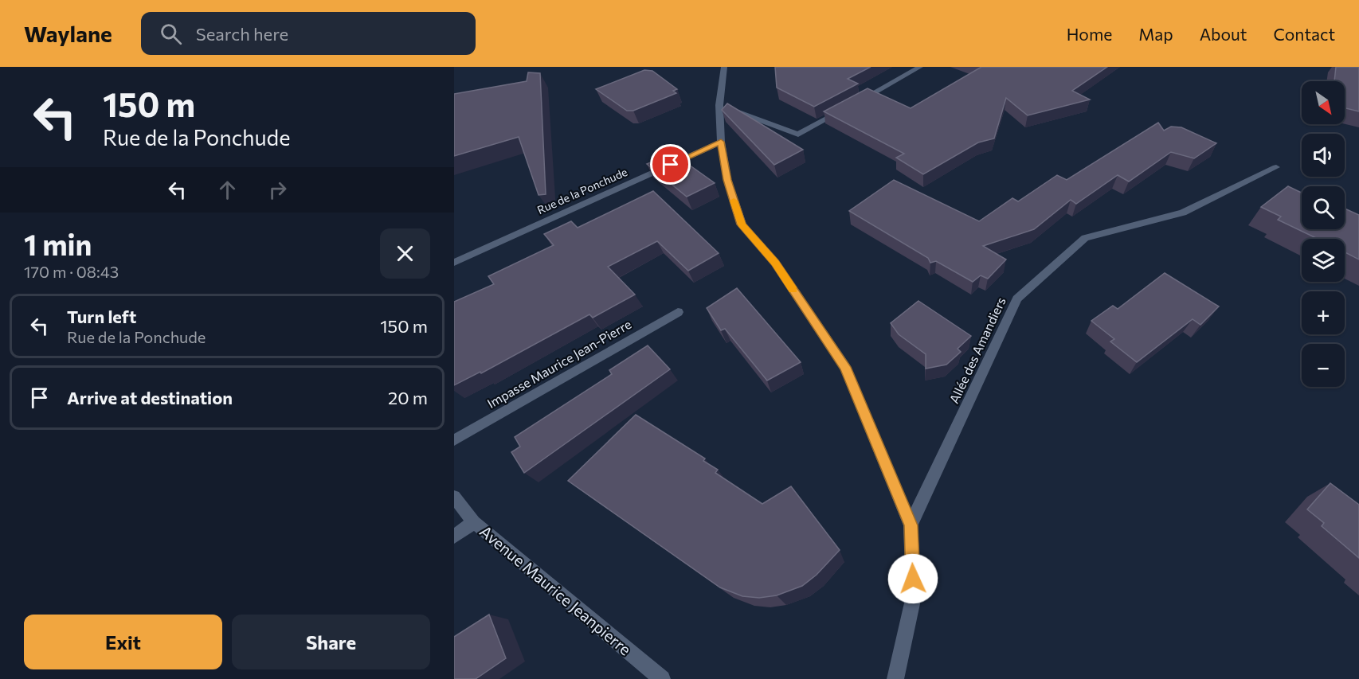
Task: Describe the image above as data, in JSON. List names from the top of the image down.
{
  "streets": {
    "street": [
      "Rue de la Ponchude",
      "Allée des Amandiers",
      "Impasse Maurice Jean-Pierre",
      "Avenue Maurice Jeanpierre"
    ]
  },
  "north": "bottom right",
  "page": {
    "header": "Waylane",
    "search": "Search here",
    "nav": [
      "Home",
      "Map",
      "About",
      "Contact"
    ],
    "turn": ["150 m", "Rue de la Ponchude"],
    "map_buttons": ["+", "−"],
    "heading": ["1 min", "170 m · 08:43"],
    "list": [
      {
        "name": "Turn left",
        "note": "Rue de la Ponchude",
        "value": "150 m"
      },
      {
        "name": "Arrive at destination",
        "value": "20 m"
      }
    ],
    "buttons": ["Exit", "Share"]
  }
}
